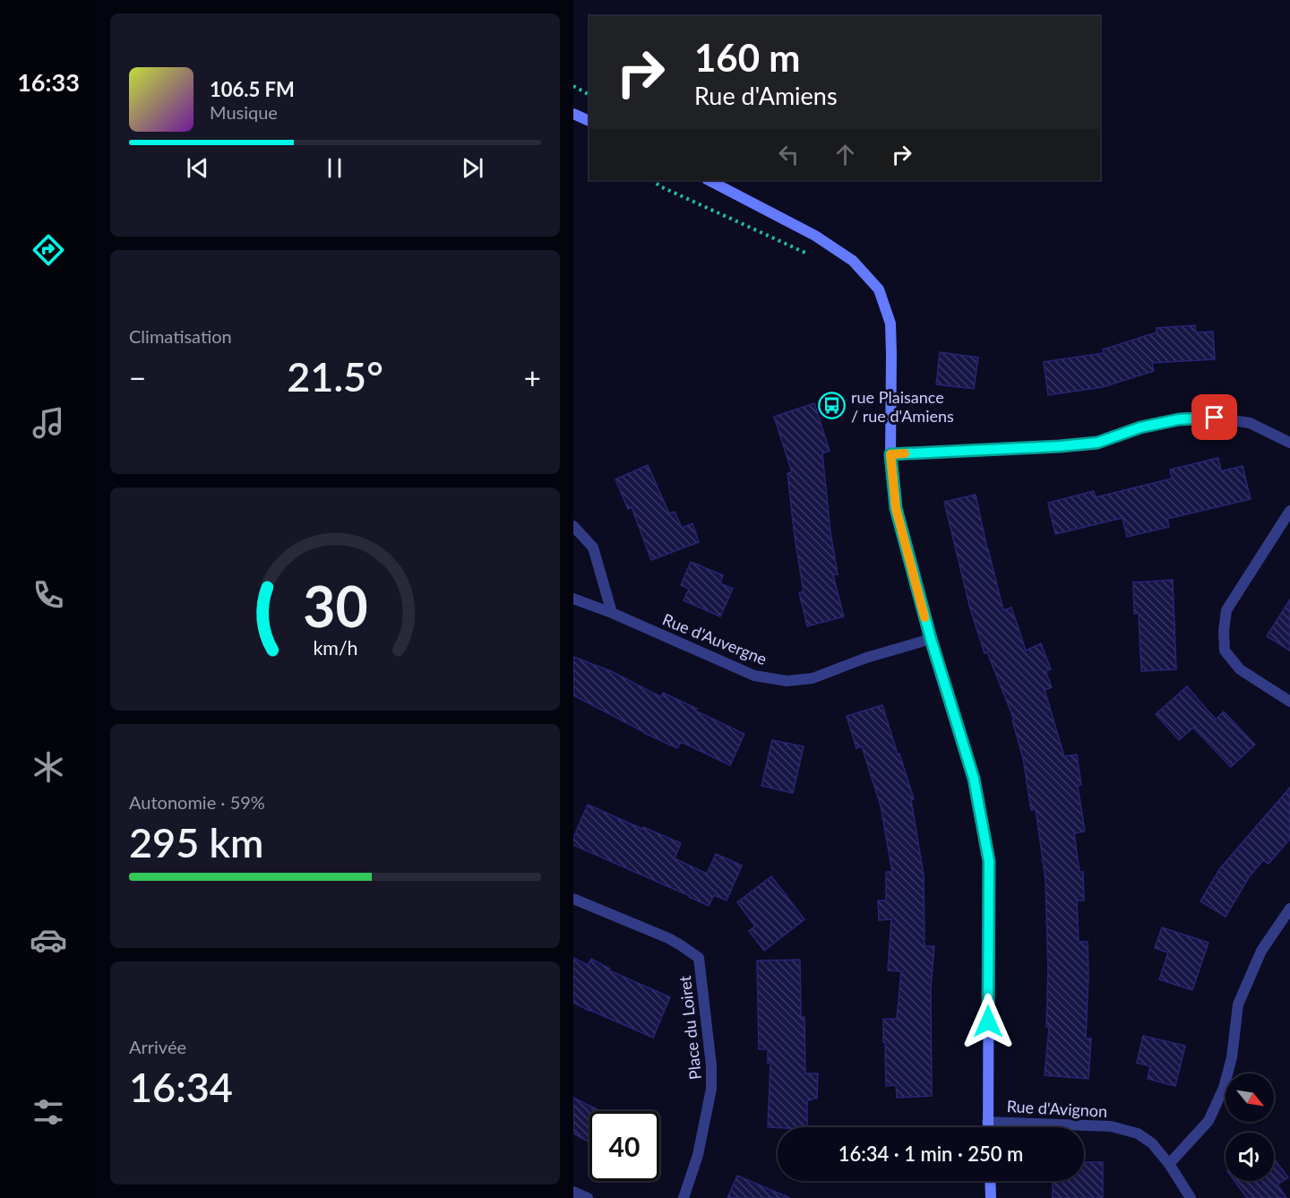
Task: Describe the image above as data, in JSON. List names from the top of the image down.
{
  "streets": {
    "street": ["Rue d'Auvergne", "Place du Loiret", "Rue d'Avignon"]
  },
  "places": {
    "bus stop": ["rue Plaisance / rue d'Amiens"]
  },
  "north": "bottom right",
  "page": {
    "tabs": "16:33",
    "turn": ["160 m", "Rue d'Amiens"],
    "song": ["106.5 FM", "Musique"],
    "tile": [
      "Climatisation",
      ["Autonomie · 59%", "295 km"],
      ["Arrivée", "16:34"]
    ],
    "heat": ["−", "21.5°", "+"],
    "limit": "40",
    "trip": "16:34 · 1 min · 250 m",
    "gauge": ["30", "km/h"]
  }
}
